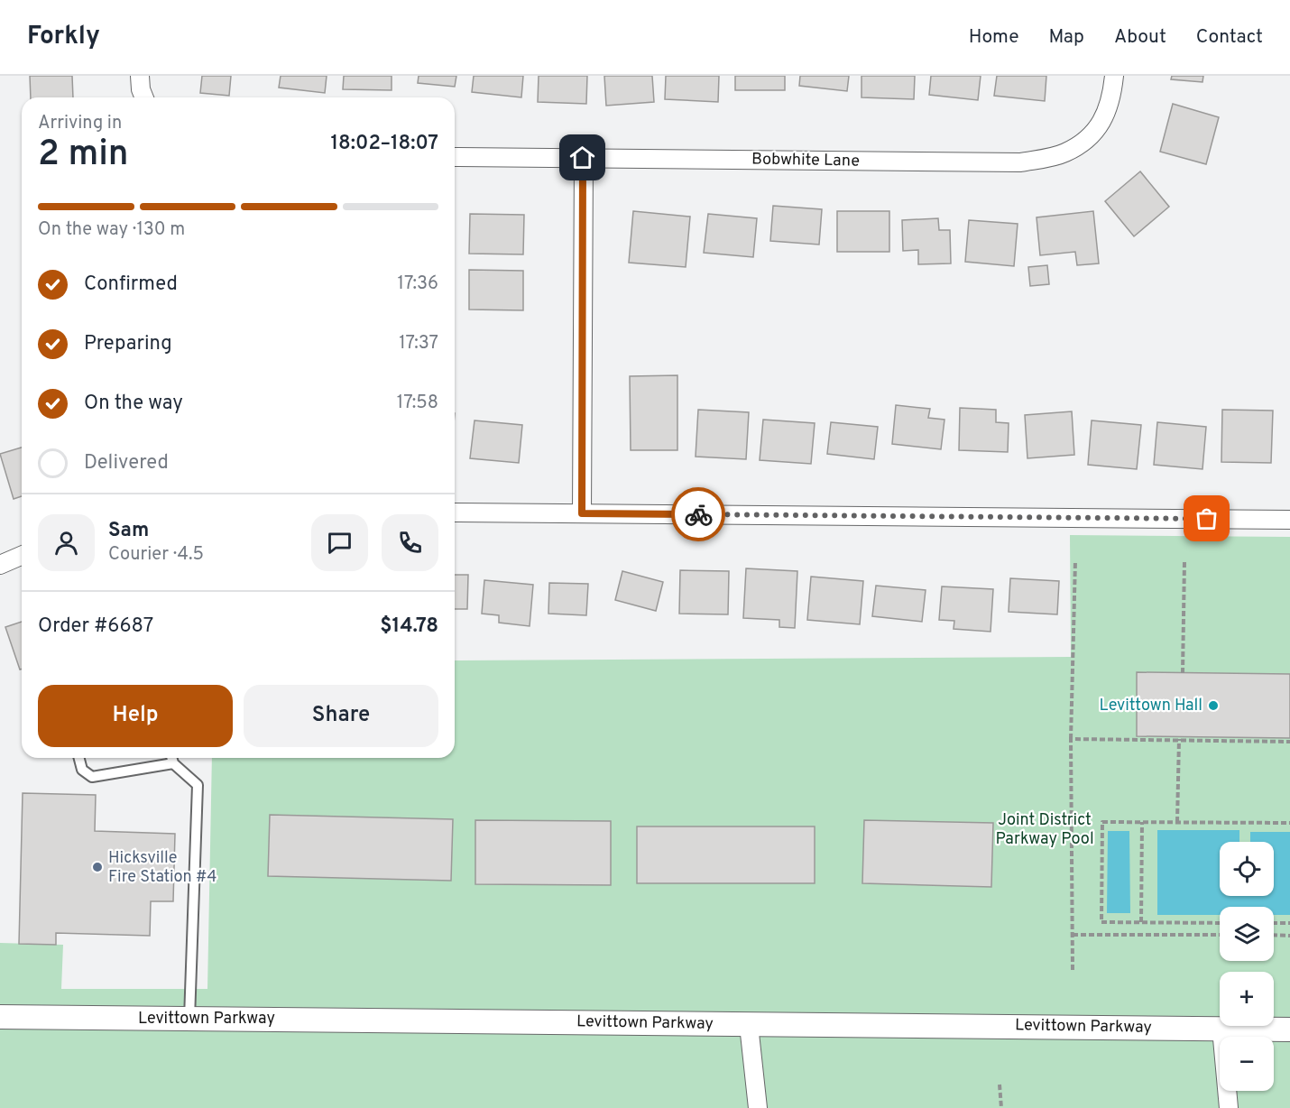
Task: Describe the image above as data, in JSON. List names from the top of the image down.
{
  "streets": {
    "street": ["Bobwhite Lane", "Levittown Parkway"]
  },
  "parks": ["Joint District Parkway Pool"],
  "places": ["Levittown Hall", "Hicksville Fire Station #4"],
  "page": {
    "header": "Forkly",
    "nav": [
      "Home",
      "Map",
      "About",
      "Contact"
    ],
    "heading": ["2 min", "Arriving in", "18:02–18:07"],
    "panel": [
      "Sam",
      "Courier · 4.5",
      "Order #6687",
      "$14.78"
    ],
    "bar": "On the way · 130 m",
    "list": [
      ["Confirmed", "17:36"],
      ["Preparing", "17:37"],
      ["On the way", "17:58"],
      "Delivered"
    ],
    "buttons": ["Help", "Share"],
    "map_buttons": ["+", "−"]
  }
}
